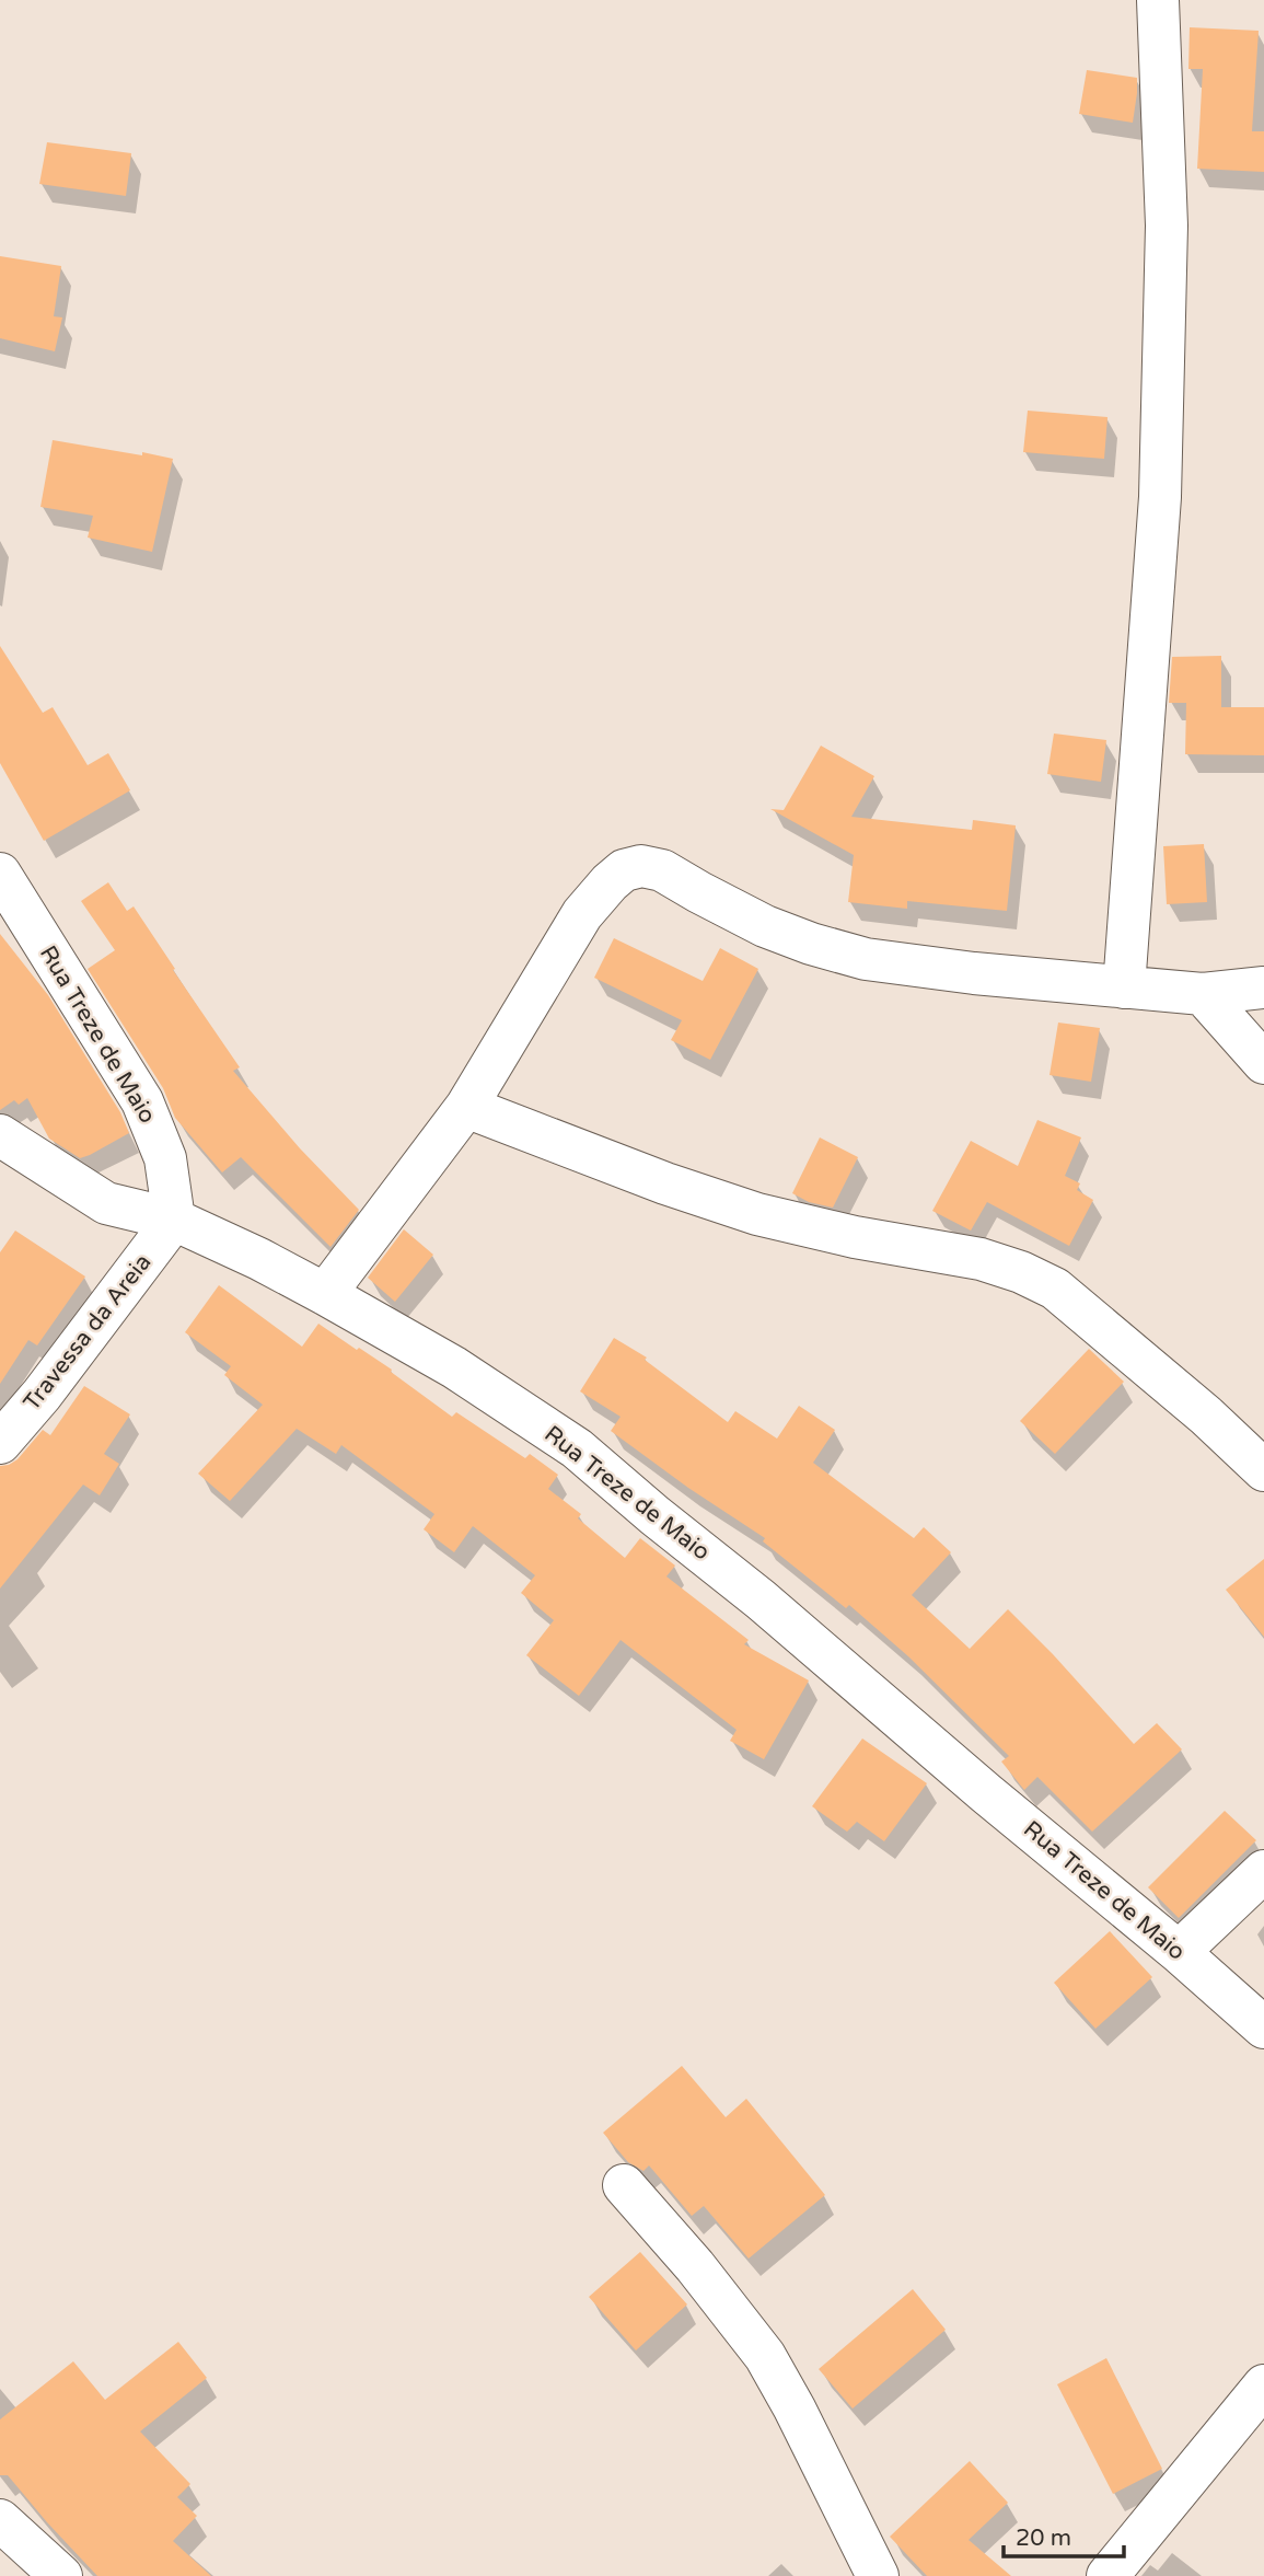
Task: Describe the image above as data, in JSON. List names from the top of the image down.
{
  "streets": {
    "street": ["Rua Treze de Maio", "Travessa da Areia"]
  },
  "crossings": [
    ["Rua Treze de Maio", "Travessa da Areia"]
  ],
  "scale_bar": "20 m"
}
